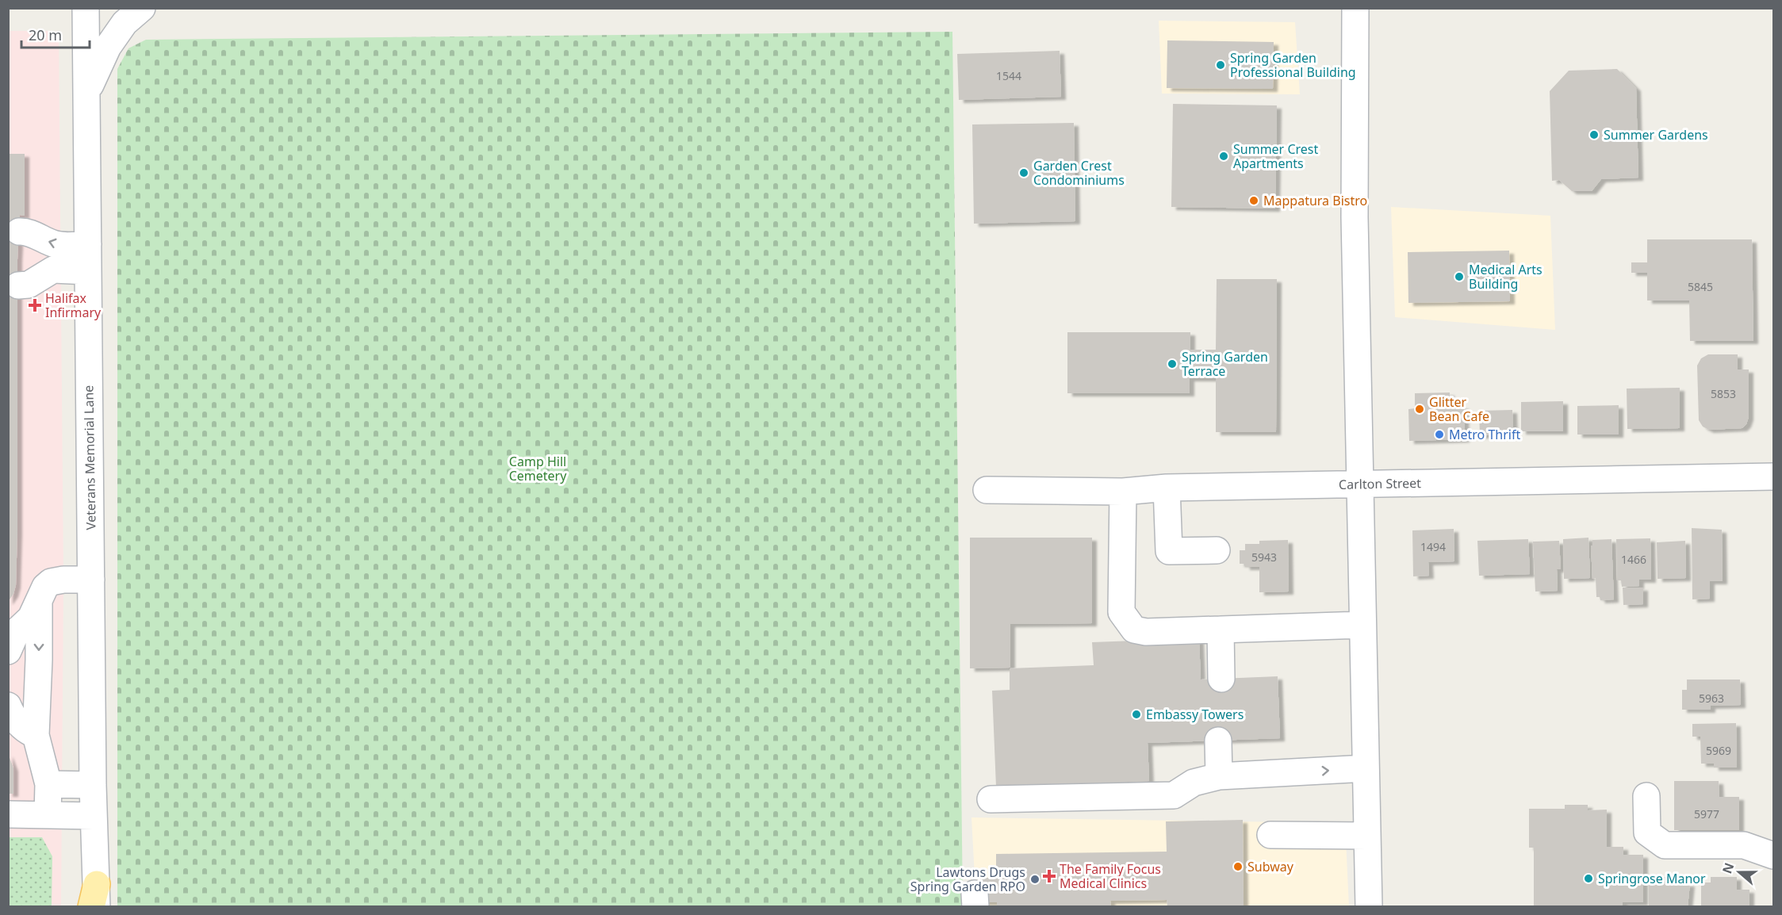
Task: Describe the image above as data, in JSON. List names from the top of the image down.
{
  "streets": {
    "street": ["Veterans Memorial Lane", "Carlton Street"]
  },
  "parks": ["Camp Hill Cemetery"],
  "places": {
    "other": [
      "Spring Garden Professional Building",
      "Summer Gardens",
      "Summer Crest Apartments",
      "Garden Crest Condominiums",
      "Mappatura Bistro",
      "Medical Arts Building",
      "Spring Garden Terrace",
      "Glitter Bean Cafe",
      "Metro Thrift",
      "Embassy Towers",
      "Subway",
      "Springrose Manor",
      "Lawtons Drugs Spring Garden RPO"
    ],
    "health": ["Halifax Infirmary", "The Family Focus Medical Clinics"]
  },
  "house_numbers": [
    "1544",
    "5845",
    "5853",
    "1494",
    "5943",
    "1466",
    "5963",
    "5969",
    "5977"
  ],
  "scale_bar": "20 m",
  "north": "left"
}
